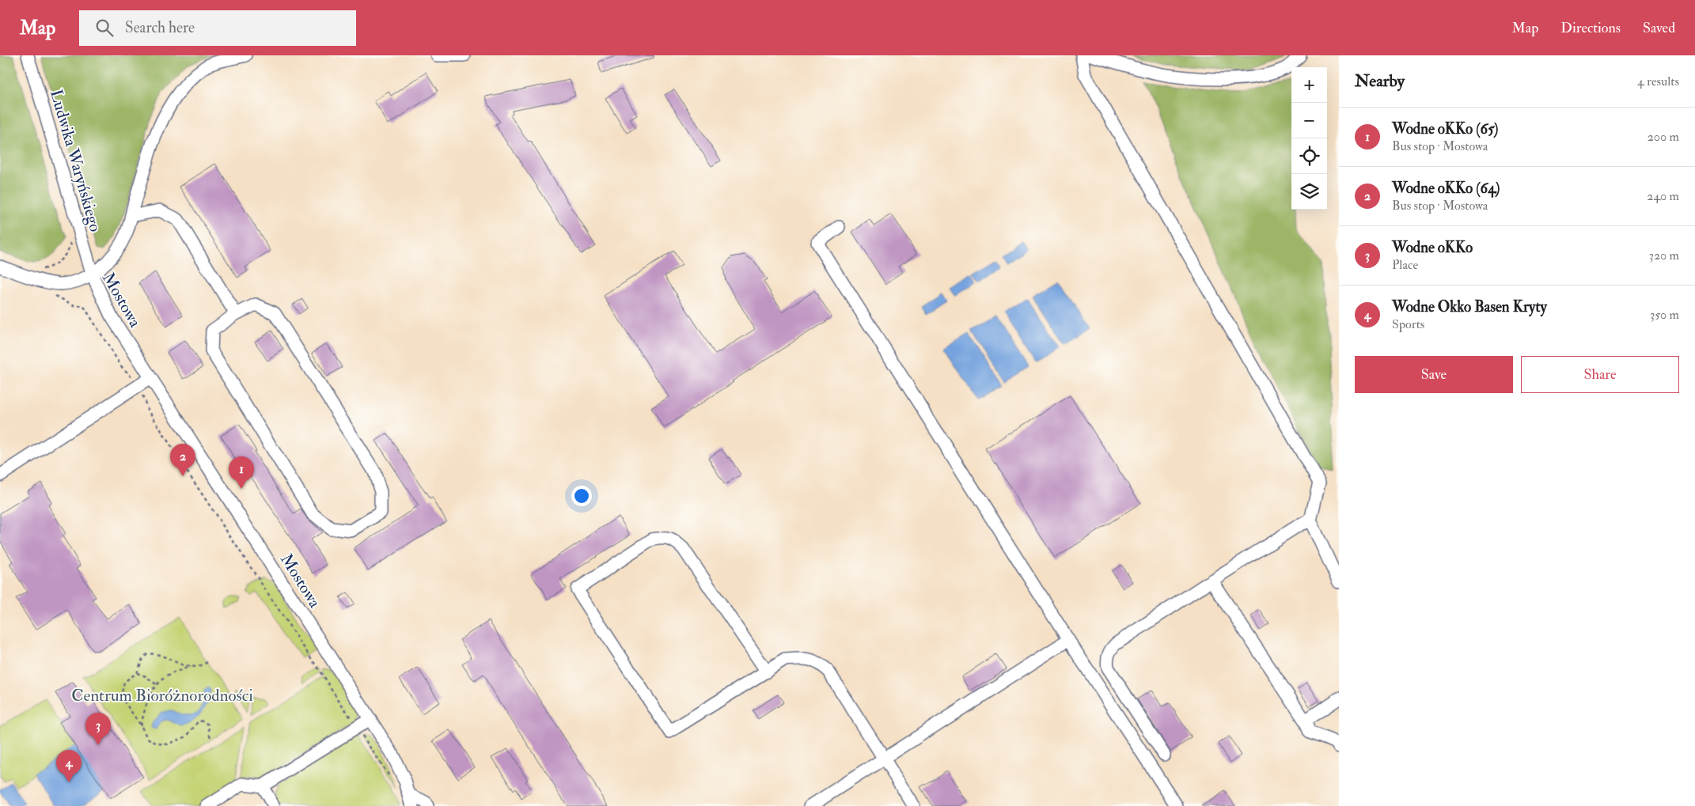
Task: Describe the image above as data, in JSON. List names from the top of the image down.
{
  "streets": {
    "street": ["Ludwika Waryńskiego", "Mostowa"]
  },
  "crossings": [
    ["Ludwika Waryńskiego", "Mostowa"]
  ],
  "parks": ["Centrum Bioróżnorodności"],
  "page": {
    "header": "Map",
    "search": "Search here",
    "nav": ["Map", "Directions", "Saved"],
    "heading": ["Nearby", "4 results"],
    "map_buttons": ["+", "−"],
    "list": [
      {
        "mark": "1",
        "name": "Wodne oKKo (65)",
        "note": "Bus stop · Mostowa",
        "value": "200 m"
      },
      {
        "mark": "2",
        "name": "Wodne oKKo (64)",
        "note": "Bus stop · Mostowa",
        "value": "240 m"
      },
      {
        "mark": "3",
        "name": "Wodne oKKo",
        "note": "Place",
        "value": "320 m"
      },
      {
        "mark": "4",
        "name": "Wodne Okko Basen Kryty",
        "note": "Sports",
        "value": "350 m"
      }
    ],
    "buttons": ["Save", "Share"],
    "pins": [
      "2",
      "1",
      "3",
      "4"
    ]
  }
}
